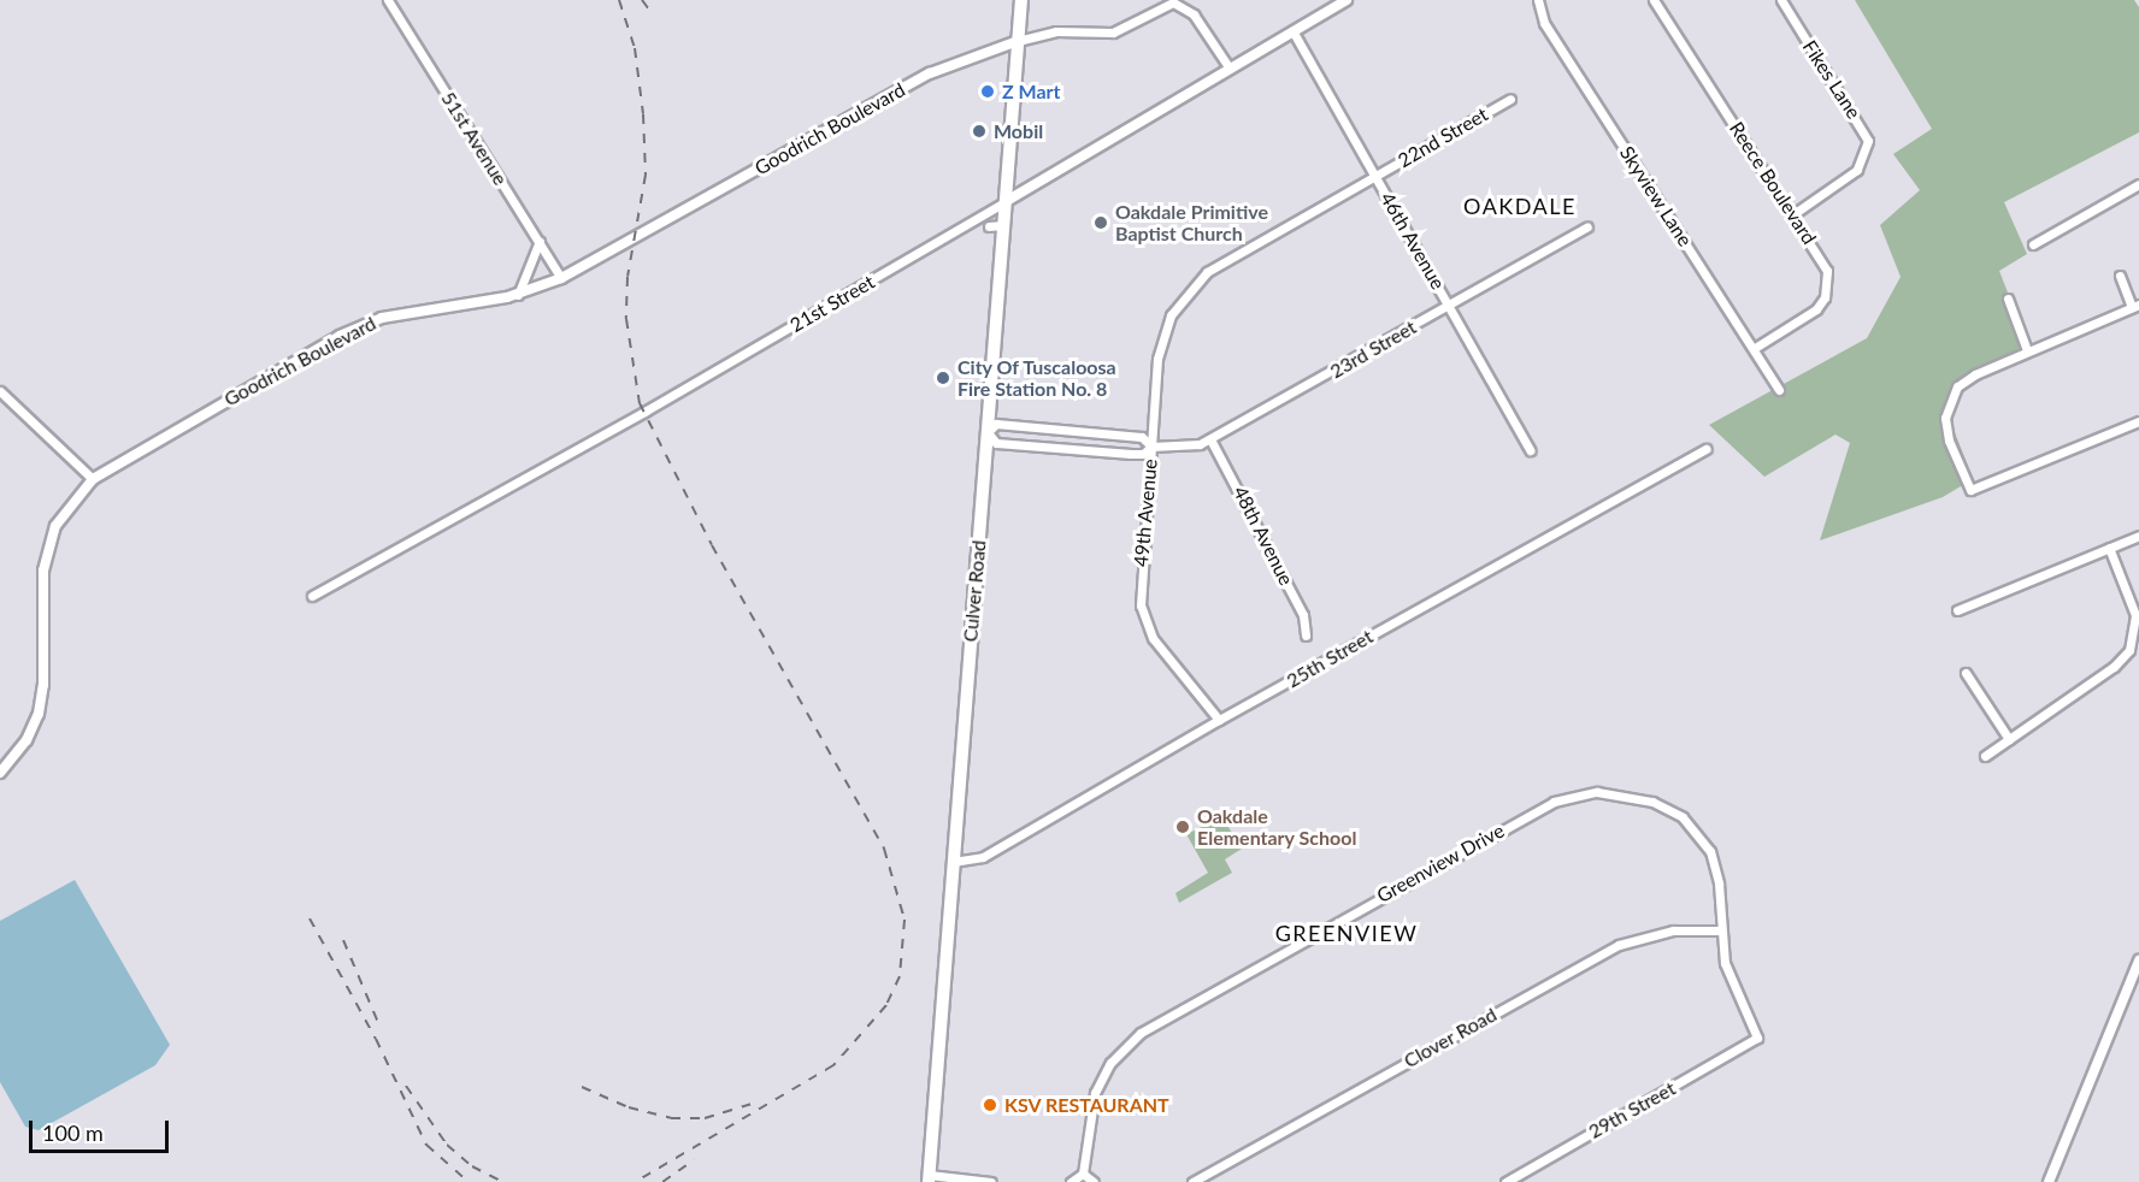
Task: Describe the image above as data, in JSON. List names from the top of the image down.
{
  "streets": {
    "main road": ["Culver Road"],
    "street": [
      "Fikes Lane",
      "Goodrich Boulevard",
      "22nd Street",
      "51st Avenue",
      "Reece Boulevard",
      "Skyview Lane",
      "46th Avenue",
      "21st Street",
      "23rd Street",
      "49th Avenue",
      "48th Avenue",
      "25th Street",
      "Greenview Drive",
      "Clover Road",
      "29th Street"
    ]
  },
  "crossings": [
    ["Fikes Lane", "Reece Boulevard"],
    ["Goodrich Boulevard", "51st Avenue"],
    ["Goodrich Boulevard", "Culver Road"],
    ["22nd Street", "46th Avenue"],
    ["22nd Street", "49th Avenue"],
    ["Reece Boulevard", "Skyview Lane"],
    ["46th Avenue", "21st Street"],
    ["46th Avenue", "23rd Street"],
    ["21st Street", "Culver Road"],
    ["23rd Street", "49th Avenue"],
    ["23rd Street", "48th Avenue"],
    ["23rd Street", "Culver Road"],
    ["49th Avenue", "25th Street"],
    ["Culver Road", "25th Street"],
    ["Greenview Drive", "Clover Road"],
    ["Greenview Drive", "29th Street"]
  ],
  "districts": ["OAKDALE", "GREENVIEW"],
  "places": [
    "Z Mart",
    "Mobil",
    "Oakdale Primitive Baptist Church",
    "City Of Tuscaloosa Fire Station No. 8",
    "Oakdale Elementary School",
    "KSV RESTAURANT"
  ],
  "scale_bar": "100 m"
}
